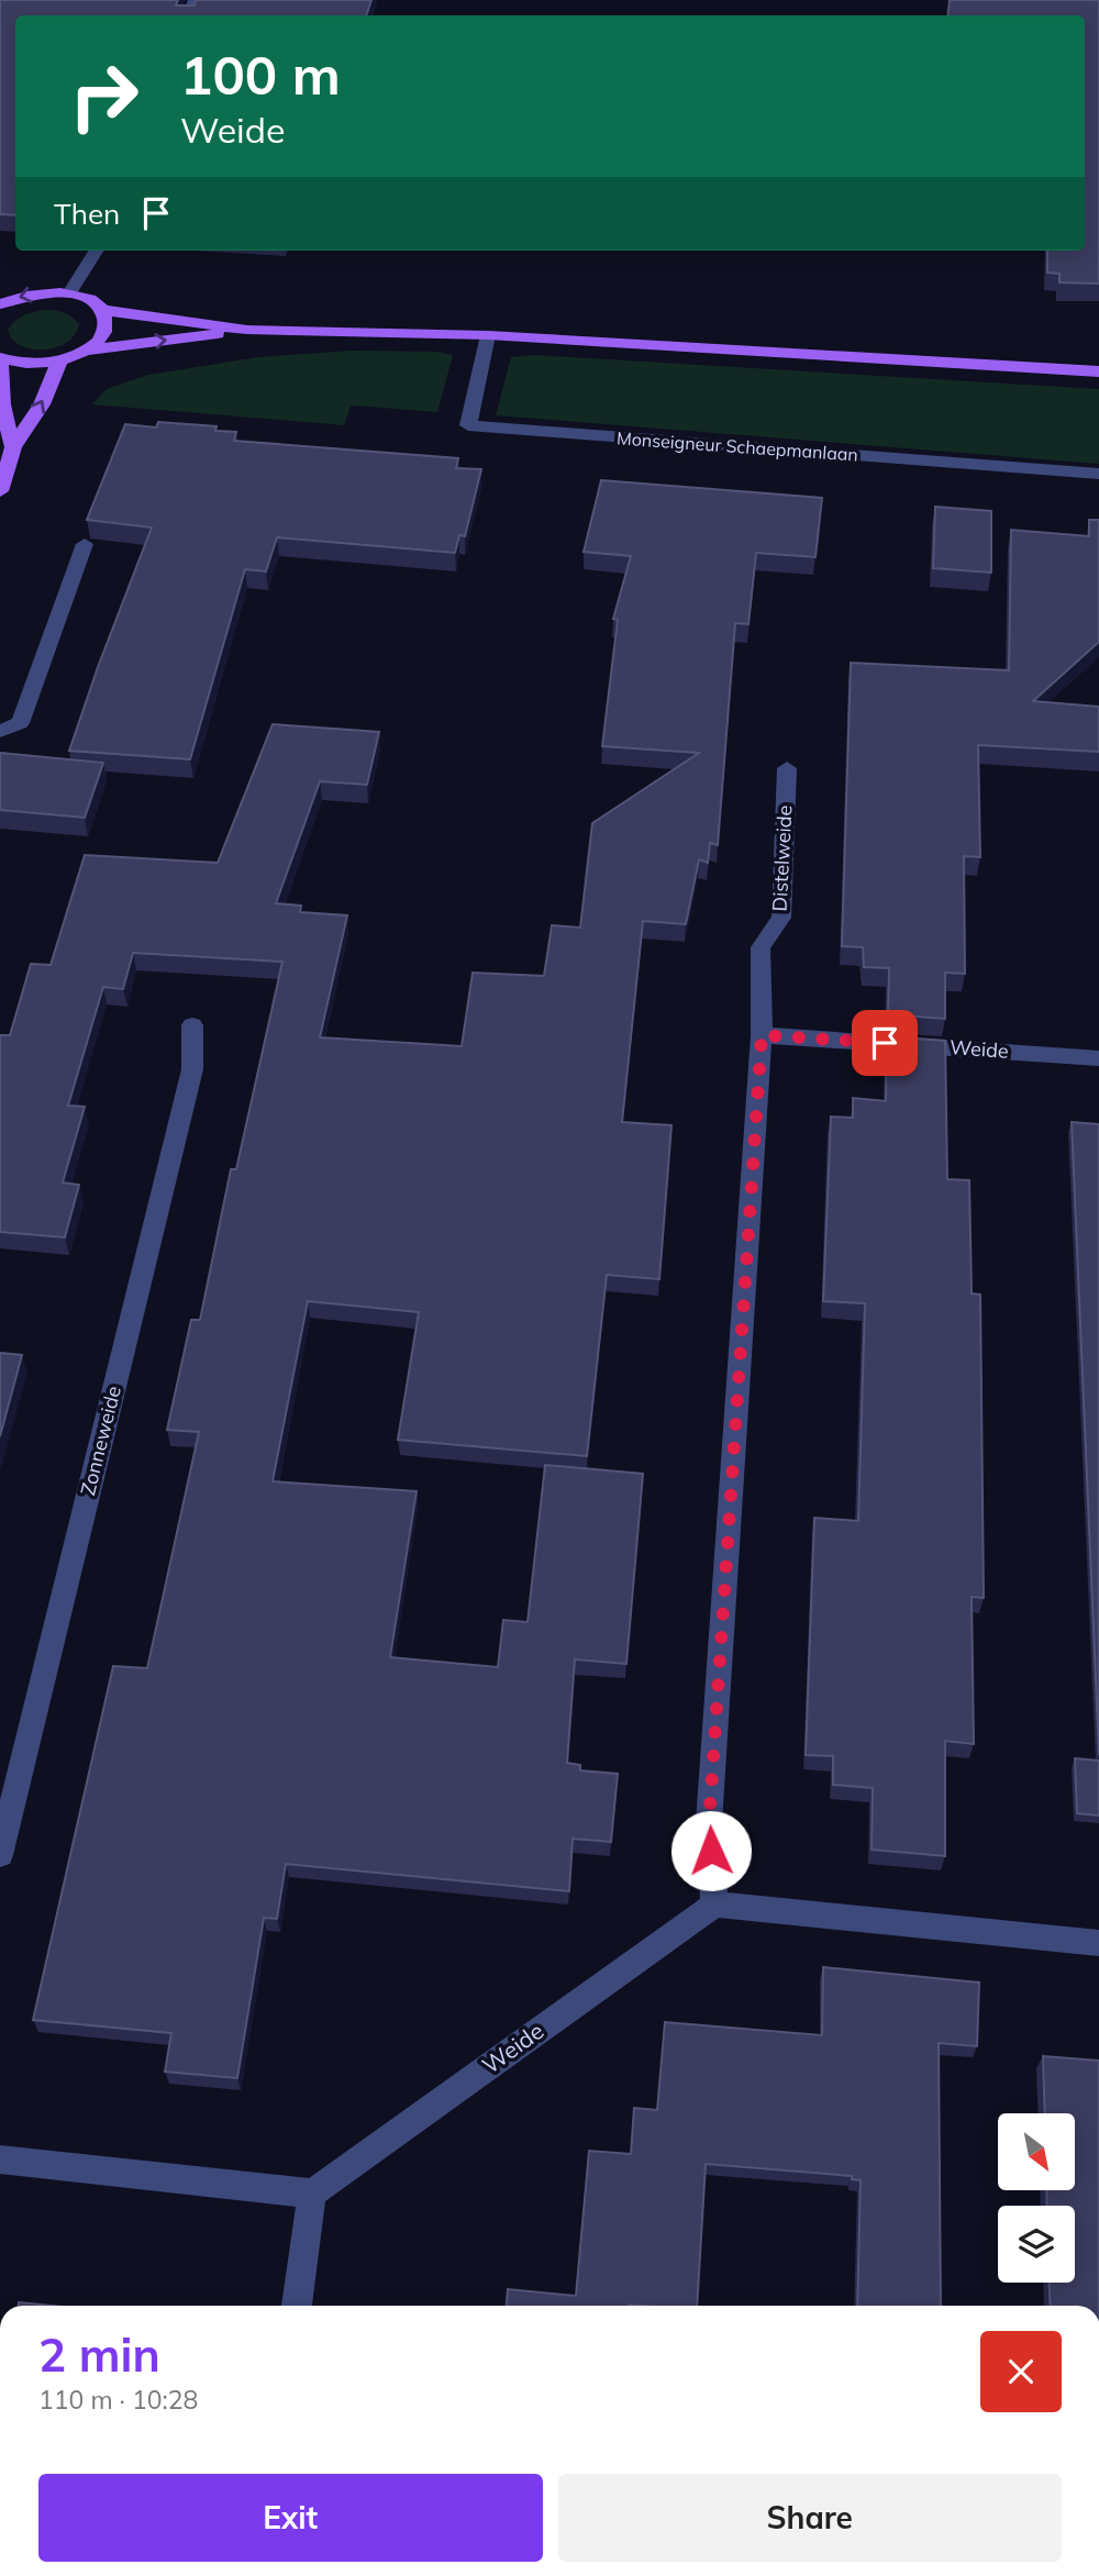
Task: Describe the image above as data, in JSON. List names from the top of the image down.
{
  "streets": {
    "street": [
      "Monseigneur Schaepmanlaan",
      "Distelweide",
      "Weide",
      "Zonneweide"
    ]
  },
  "crossings": [
    ["Distelweide", "Weide"]
  ],
  "north": "bottom right",
  "page": {
    "turn": ["100 m", "Weide"],
    "then": "Then",
    "heading": ["2 min", "110 m · 10:28"],
    "buttons": ["Exit", "Share"]
  }
}
